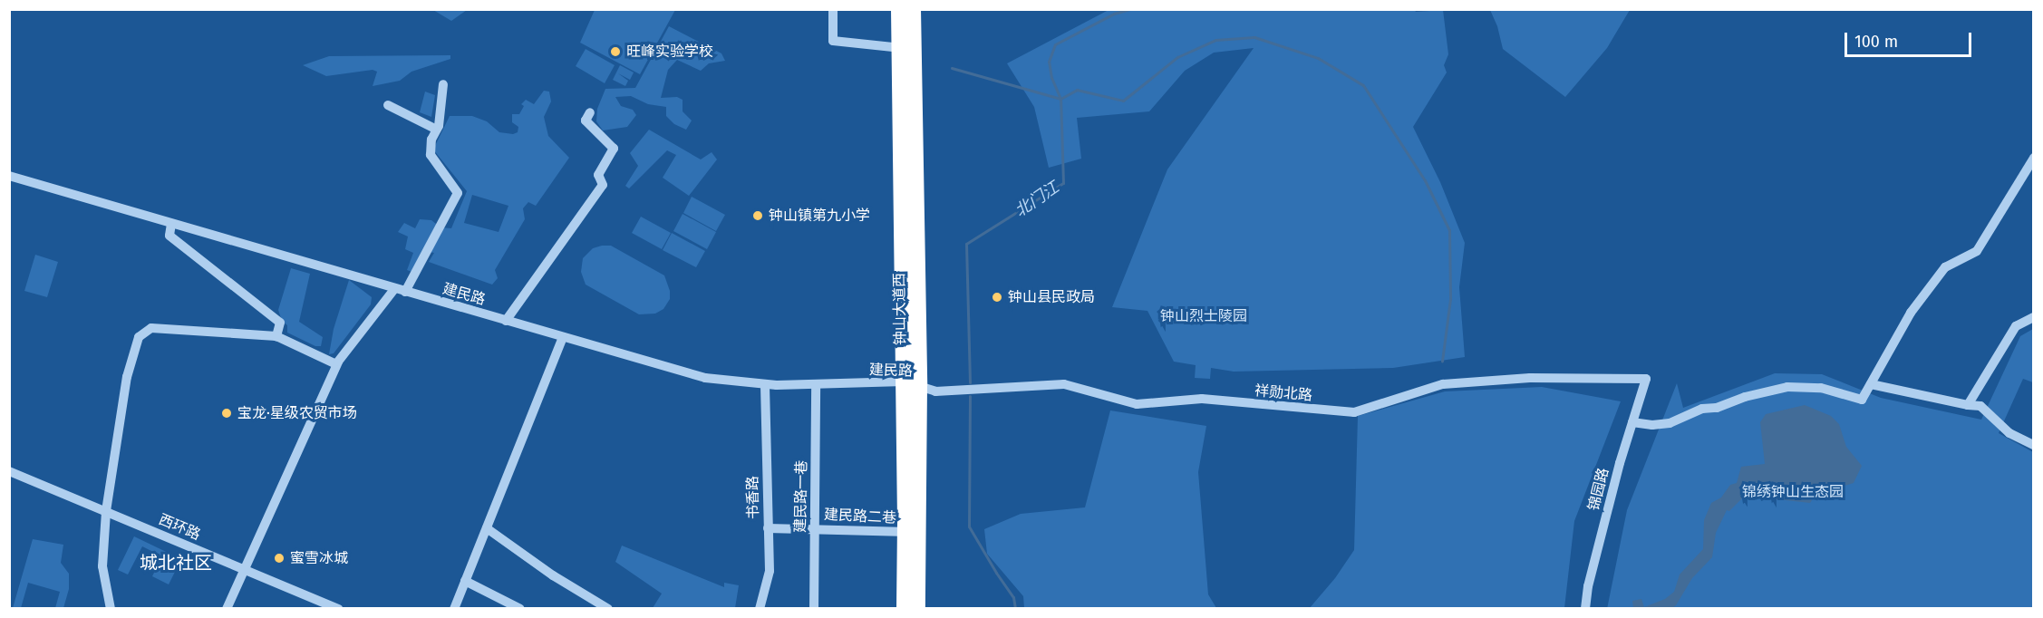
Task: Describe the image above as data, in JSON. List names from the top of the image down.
{
  "streets": {
    "highway": ["钟山大道西"],
    "street": [
      "建民路",
      "祥勋北路",
      "锦园路",
      "建民路一巷",
      "书香路",
      "建民路二巷",
      "西环路"
    ]
  },
  "crossings": [
    ["建民路", "钟山大道西"],
    ["建民路", "祥勋北路"],
    ["建民路", "建民路一巷"],
    ["建民路", "书香路"],
    ["钟山大道西", "祥勋北路"],
    ["钟山大道西", "建民路二巷"],
    ["祥勋北路", "锦园路"],
    ["建民路一巷", "建民路二巷"],
    ["书香路", "建民路二巷"]
  ],
  "districts": ["城北社区"],
  "water": ["北门江"],
  "parks": ["钟山烈士陵园", "锦绣钟山生态园"],
  "places": [
    "旺峰实验学校",
    "钟山镇第九小学",
    "钟山县民政局",
    "宝龙·星级农贸市场",
    "蜜雪冰城"
  ],
  "scale_bar": "100 m"
}
